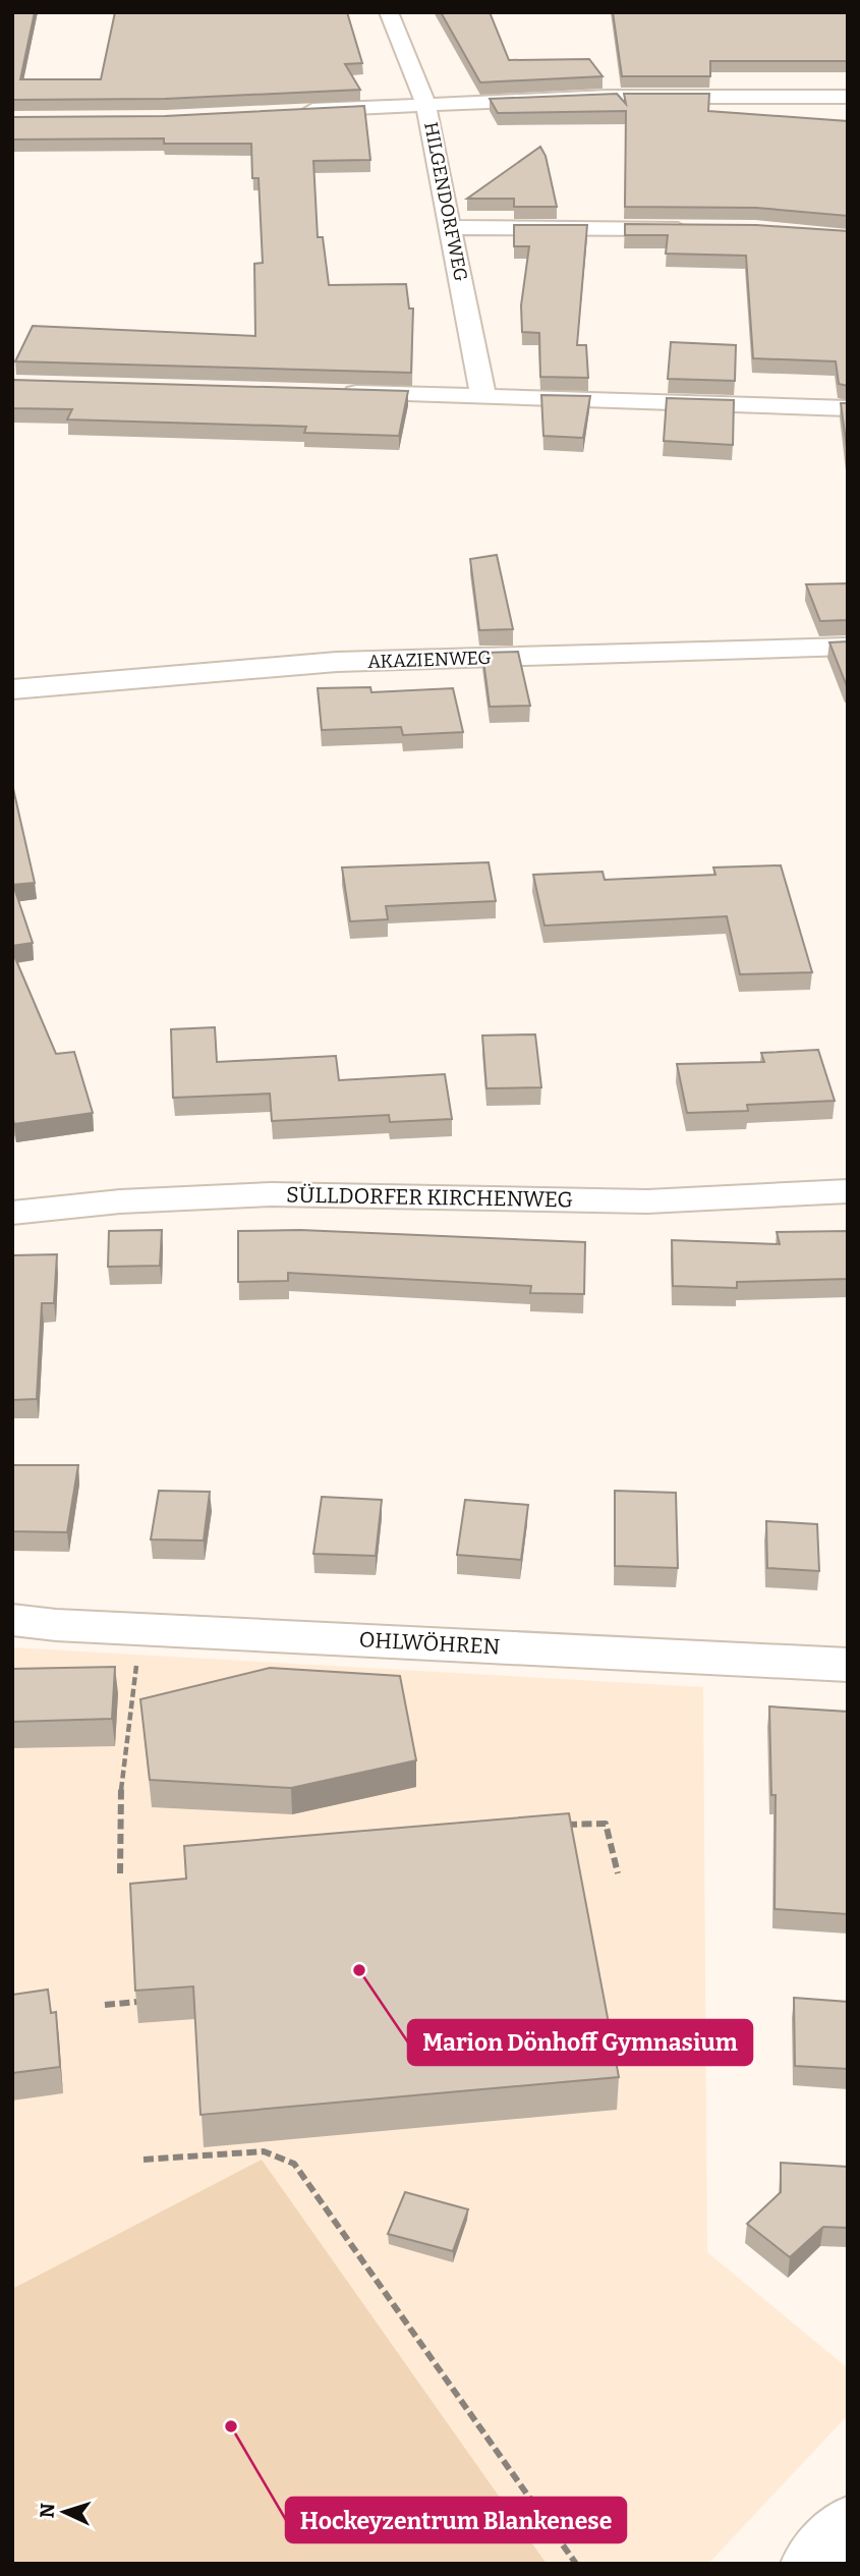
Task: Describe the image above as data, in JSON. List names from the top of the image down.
{
  "streets": {
    "street": [
      "HILGENDORFWEG",
      "AKAZIENWEG",
      "SÜLLDORFER KIRCHENWEG",
      "OHLWÖHREN"
    ]
  },
  "places": ["Marion Dönhoff Gymnasium", "Hockeyzentrum Blankenese"],
  "north": "left"
}
